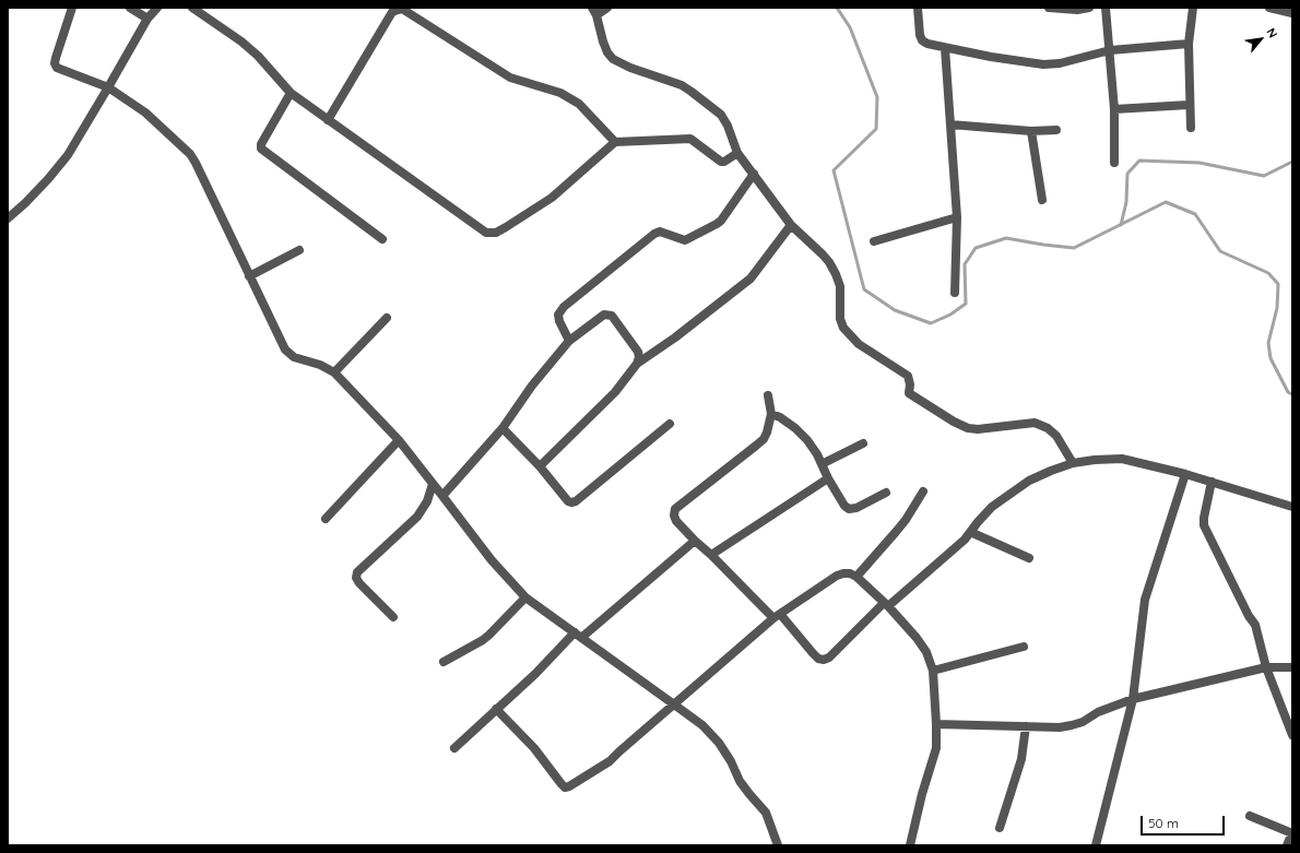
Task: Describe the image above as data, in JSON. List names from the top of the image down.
{
  "scale_bar": "50 m",
  "north": "top right"
}
